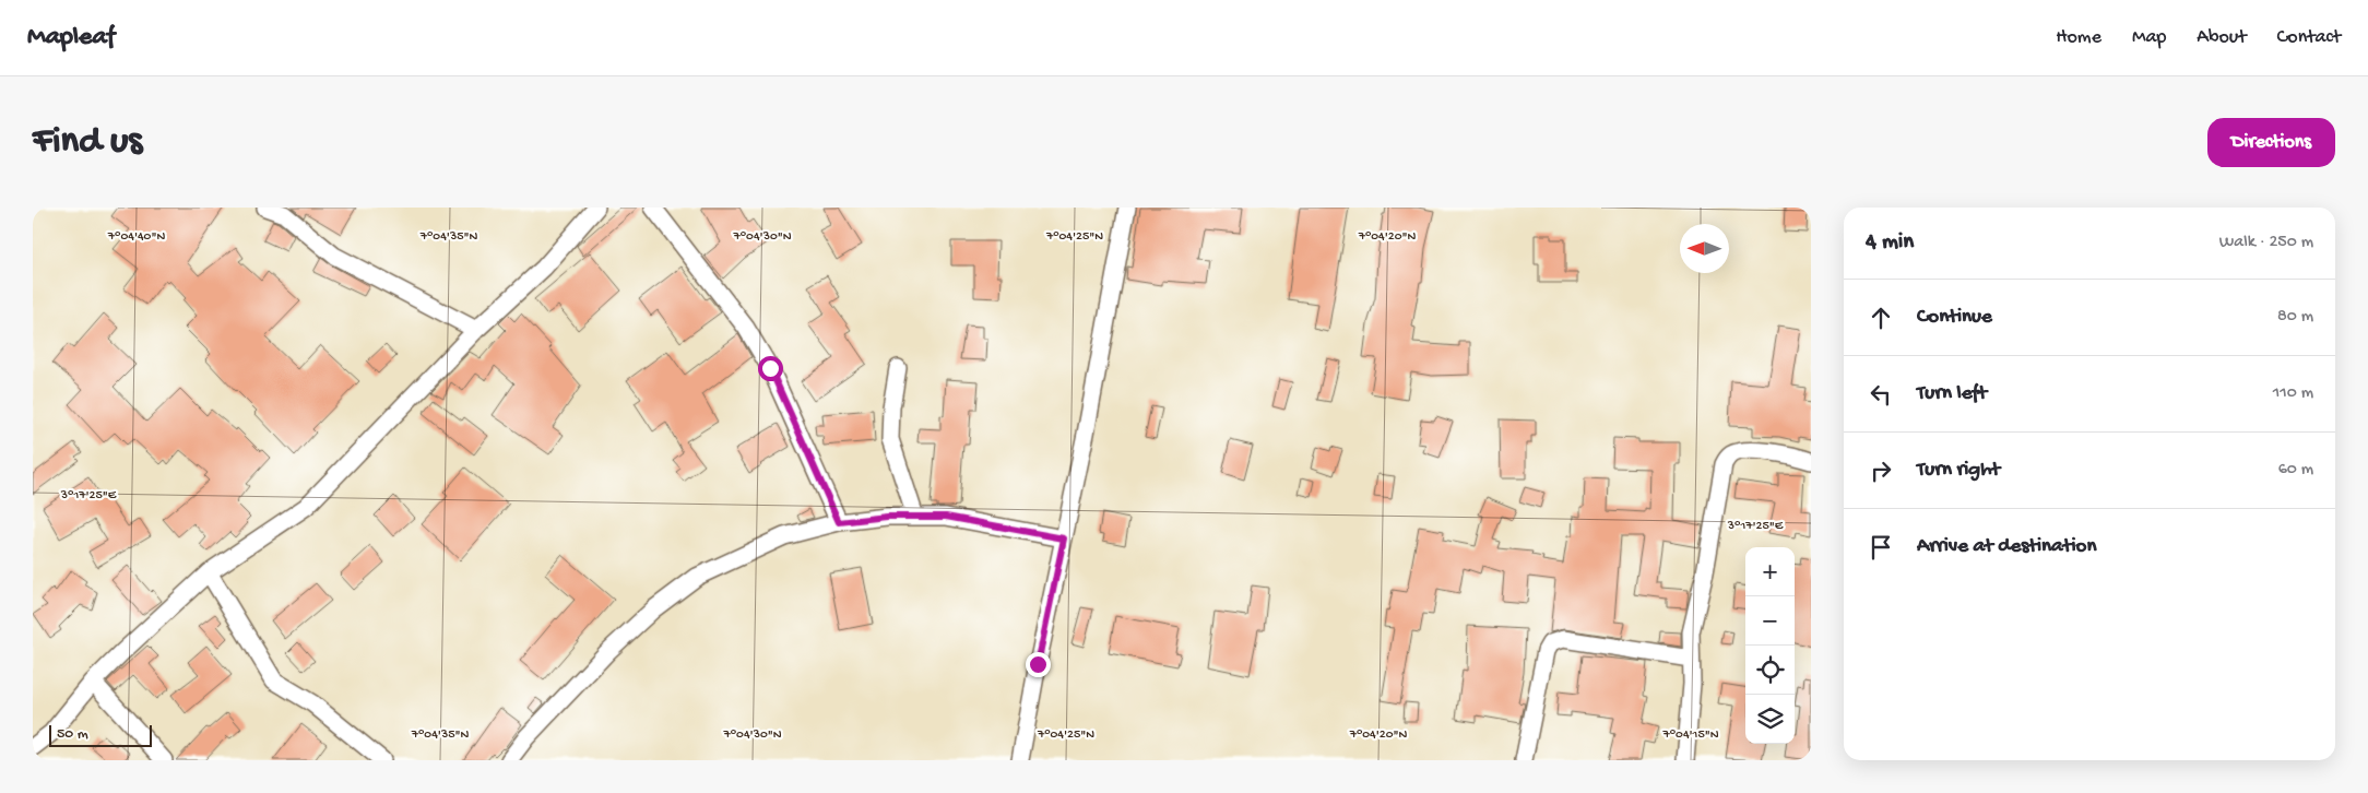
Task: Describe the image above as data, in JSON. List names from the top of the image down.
{
  "scale_bar": "50 m",
  "north": "left",
  "page": {
    "header": "Mapleaf",
    "nav": [
      "Home",
      "Map",
      "About",
      "Contact"
    ],
    "buttons": "Directions",
    "title": "Find us",
    "heading": ["4 min", "Walk · 250 m"],
    "list": [
      ["Continue", "80 m"],
      ["Turn left", "110 m"],
      ["Turn right", "60 m"],
      "Arrive at destination"
    ],
    "map_buttons": ["+", "−"],
    "scale": "50 m"
  },
  "coordinates": [
    "7°04'40\"N",
    "7°04'35\"N",
    "7°04'30\"N",
    "7°04'25\"N",
    "7°04'20\"N",
    "3°17'25\"E",
    "7°04'15\"N"
  ]
}
